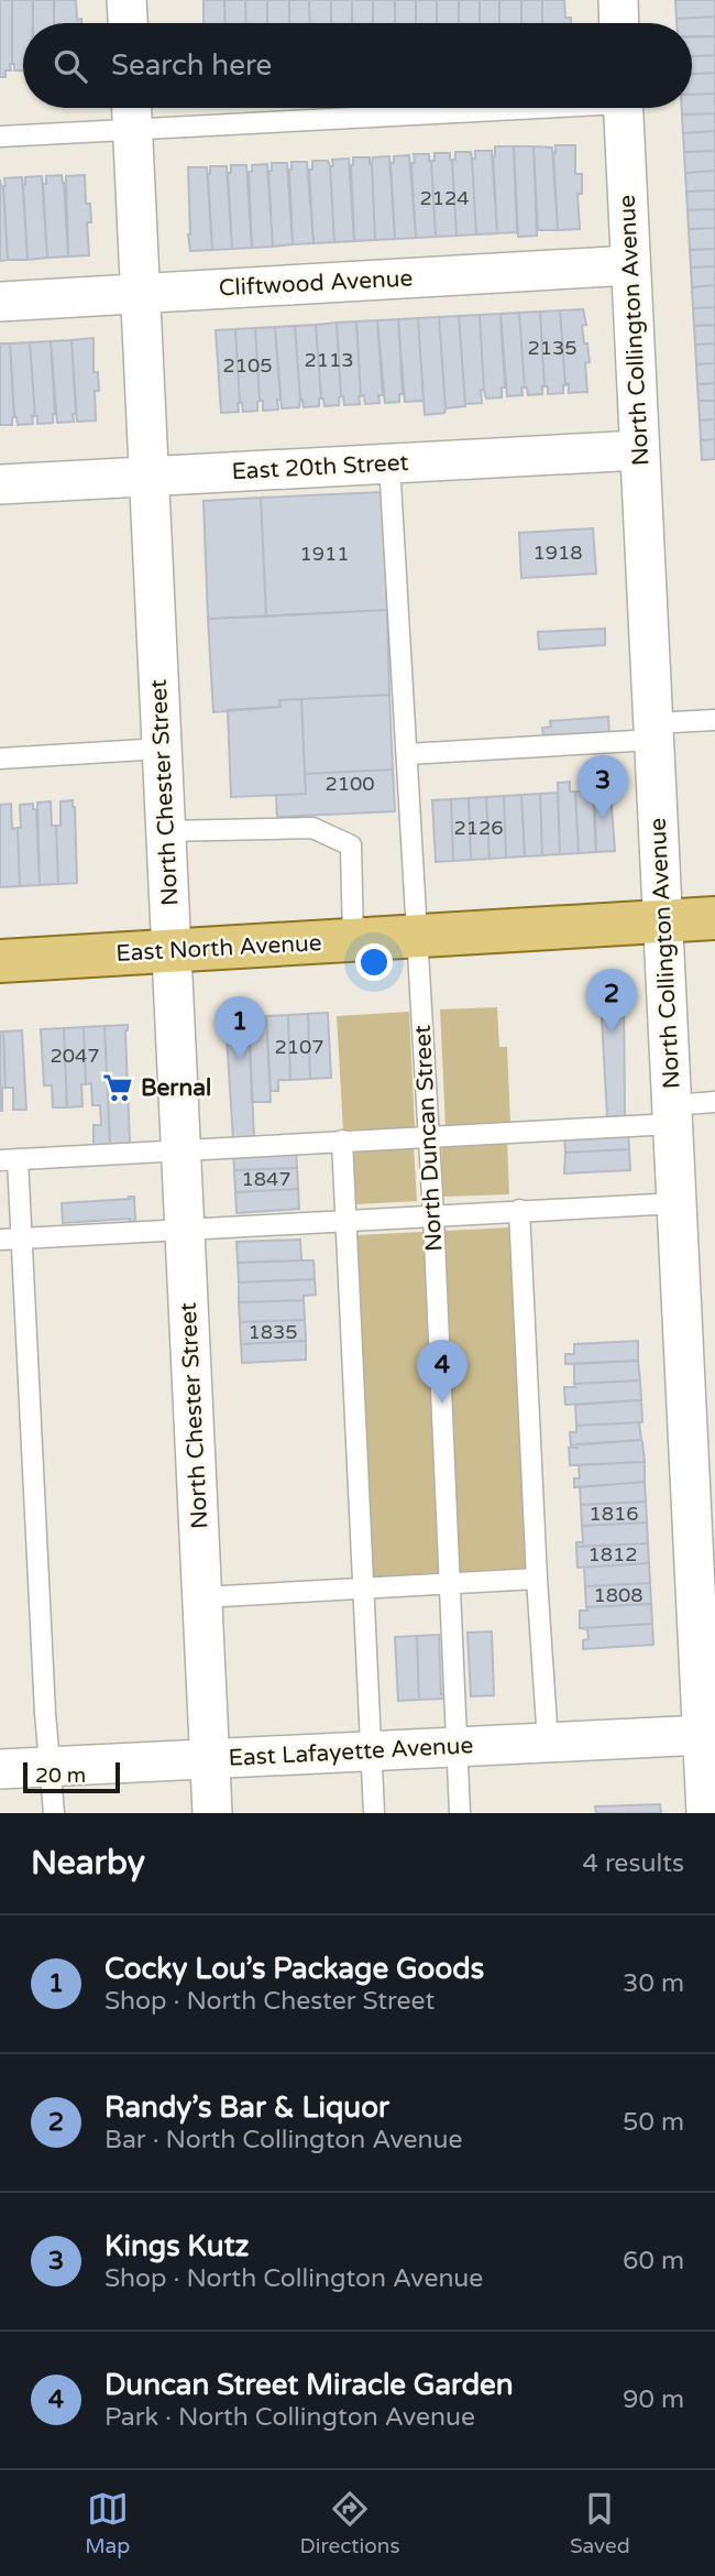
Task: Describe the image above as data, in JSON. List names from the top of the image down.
{
  "streets": {
    "main road": ["East North Avenue"],
    "street": [
      "Cliftwood Avenue",
      "North Collington Avenue",
      "East 20th Street",
      "North Chester Street",
      "East Lafayette Avenue"
    ],
    "lane": ["North Duncan Street"]
  },
  "crossings": [
    ["Cliftwood Avenue", "North Collington Avenue"],
    ["Cliftwood Avenue", "North Chester Street"],
    ["North Collington Avenue", "East 20th Street"],
    ["North Collington Avenue", "East North Avenue"],
    ["North Collington Avenue", "East Lafayette Avenue"],
    ["East 20th Street", "North Chester Street"],
    ["East 20th Street", "North Duncan Street"],
    ["North Chester Street", "East North Avenue"],
    ["North Chester Street", "East Lafayette Avenue"],
    ["East North Avenue", "North Duncan Street"],
    ["North Duncan Street", "East Lafayette Avenue"]
  ],
  "places": {
    "supermarket": ["Bernal"]
  },
  "house_numbers": [
    "2124",
    "2135",
    "2113",
    "2105",
    "1918",
    "1911",
    "2100",
    "2126",
    "2107",
    "2047",
    "1847",
    "1835",
    "1816",
    "1812",
    "1808"
  ],
  "scale_bar": "20 m",
  "page": {
    "search": "Search here",
    "pins": [
      "3",
      "2",
      "1",
      "4"
    ],
    "scale": "20 m",
    "heading": ["Nearby", "4 results"],
    "list": [
      {
        "mark": "1",
        "name": "Cocky Lou’s Package Goods",
        "note": "Shop · North Chester Street",
        "value": "30 m"
      },
      {
        "mark": "2",
        "name": "Randy’s Bar & Liquor",
        "note": "Bar · North Collington Avenue",
        "value": "50 m"
      },
      {
        "mark": "3",
        "name": "Kings Kutz",
        "note": "Shop · North Collington Avenue",
        "value": "60 m"
      },
      {
        "mark": "4",
        "name": "Duncan Street Miracle Garden",
        "note": "Park · North Collington Avenue",
        "value": "90 m"
      }
    ],
    "nav": ["Map", "Directions", "Saved"]
  }
}
